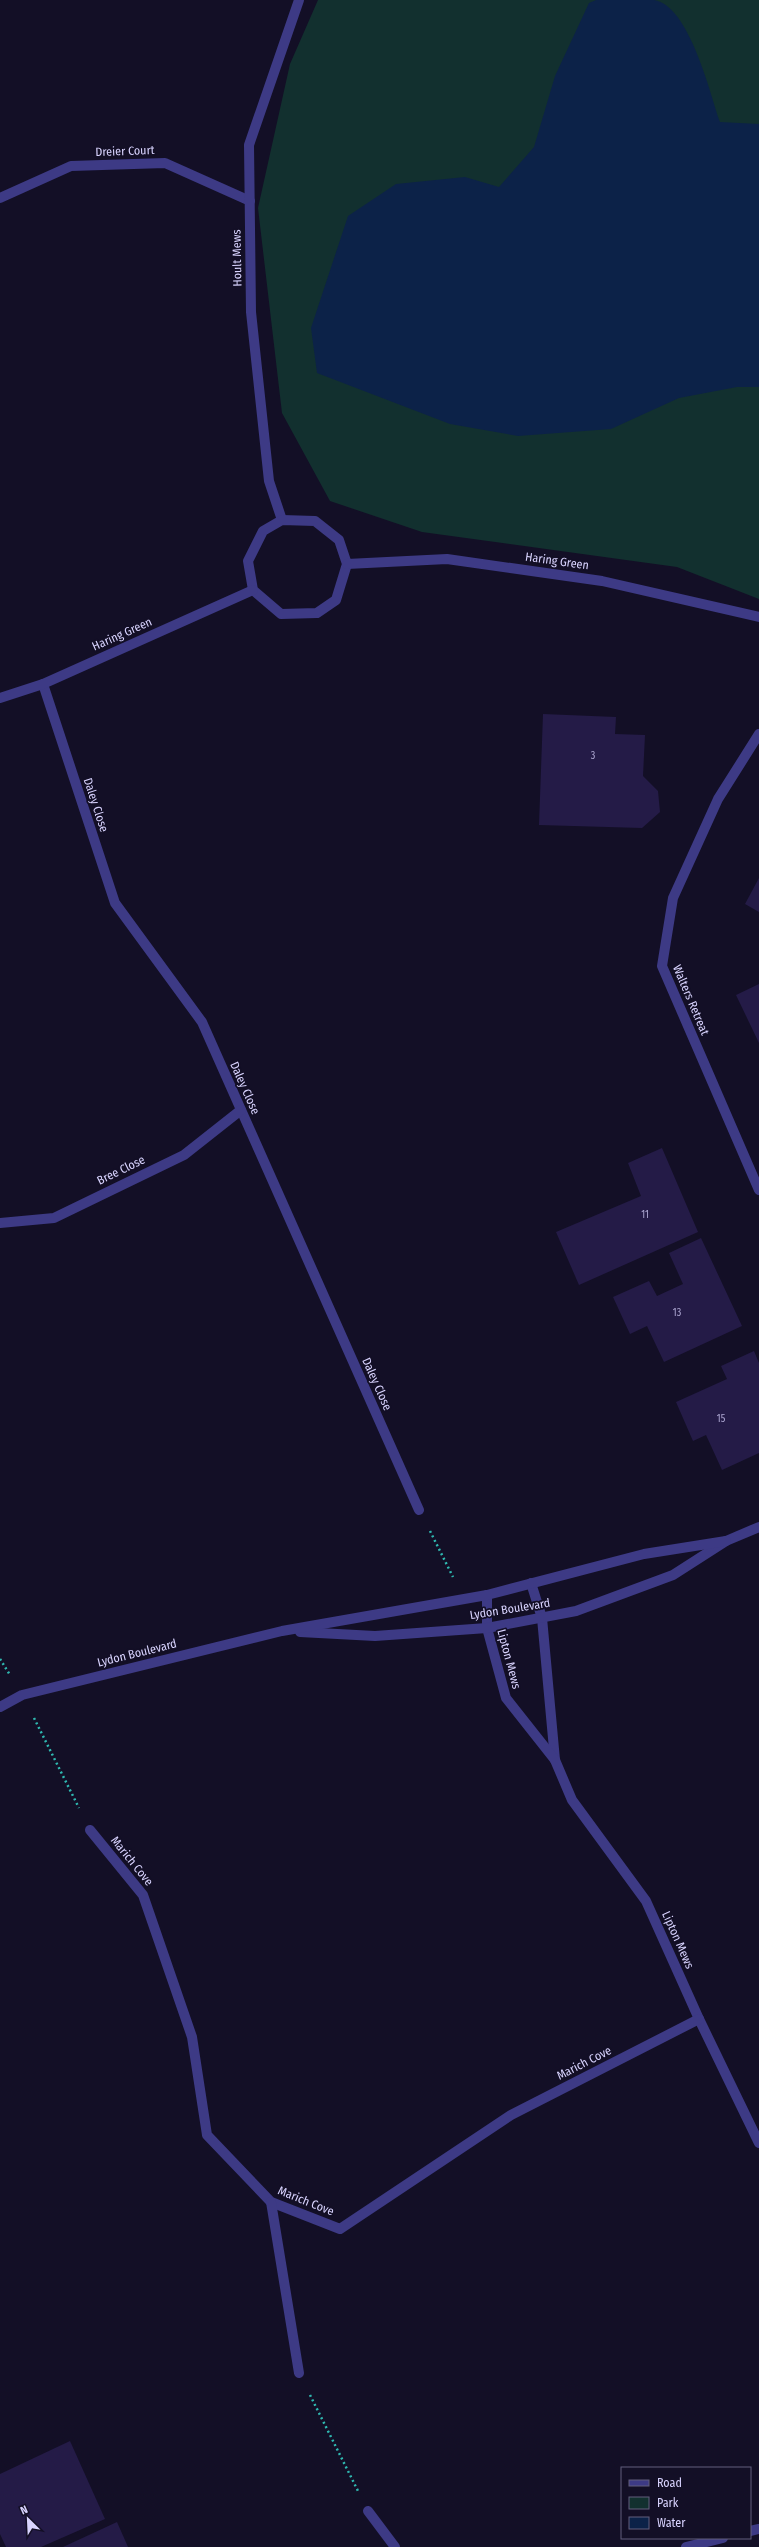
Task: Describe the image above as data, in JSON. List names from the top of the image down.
{
  "streets": {
    "street": [
      "Dreier Court",
      "Hoult Mews",
      "Haring Green",
      "Daley Close",
      "Walters Retreat",
      "Bree Close",
      "Lydon Boulevard",
      "Lipton Mews",
      "Marich Cove"
    ]
  },
  "crossings": [
    ["Dreier Court", "Hoult Mews"],
    ["Hoult Mews", "Haring Green"],
    ["Haring Green", "Daley Close"],
    ["Daley Close", "Bree Close"],
    ["Lydon Boulevard", "Lipton Mews"],
    ["Lipton Mews", "Marich Cove"]
  ],
  "house_numbers": [
    "3",
    "11",
    "13",
    "15"
  ],
  "legend": ["Road", "Park", "Water"],
  "north": "top left"
}
